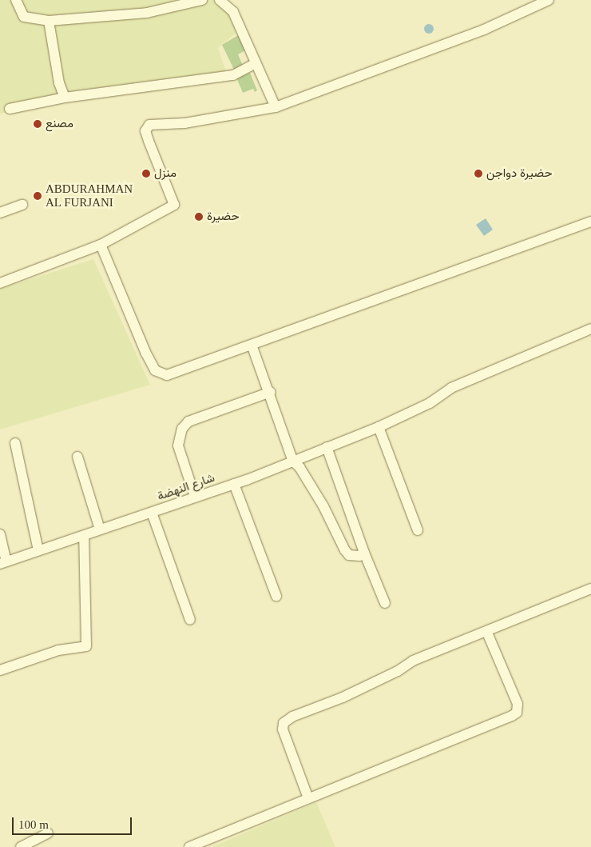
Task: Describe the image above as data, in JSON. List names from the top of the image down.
{
  "streets": {
    "street": ["شارع النهضة"]
  },
  "places": [
    "مصنع",
    "منزل",
    "حضيرة دواجن",
    "ABDURAHMAN AL FURJANI",
    "حضيرة"
  ],
  "scale_bar": "100 m"
}
